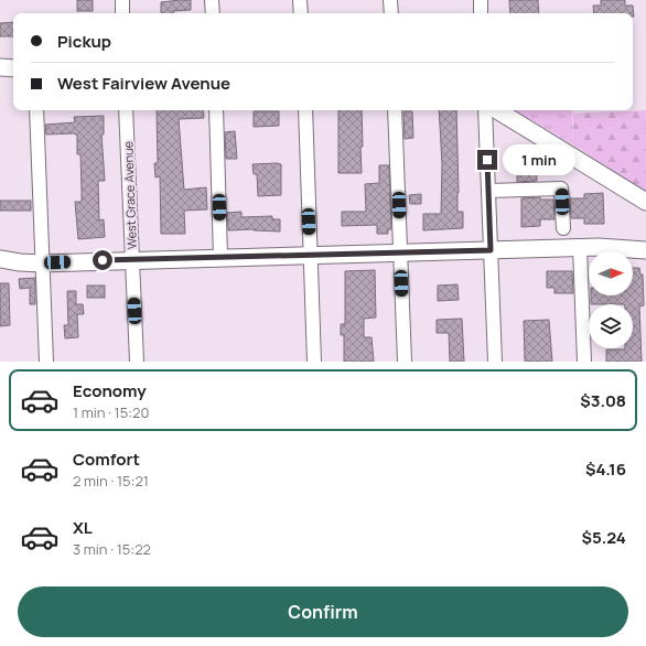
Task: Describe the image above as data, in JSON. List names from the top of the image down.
{
  "streets": {
    "street": ["West Grace Avenue"]
  },
  "north": "right",
  "page": {
    "banner": ["Pickup", "West Fairview Avenue"],
    "bubble": "1 min",
    "list": [
      {
        "name": "Economy",
        "note": "1 min · 15:20",
        "value": "$3.08"
      },
      {
        "name": "Comfort",
        "note": "2 min · 15:21",
        "value": "$4.16"
      },
      {
        "name": "XL",
        "note": "3 min · 15:22",
        "value": "$5.24"
      }
    ],
    "buttons": "Confirm"
  }
}
